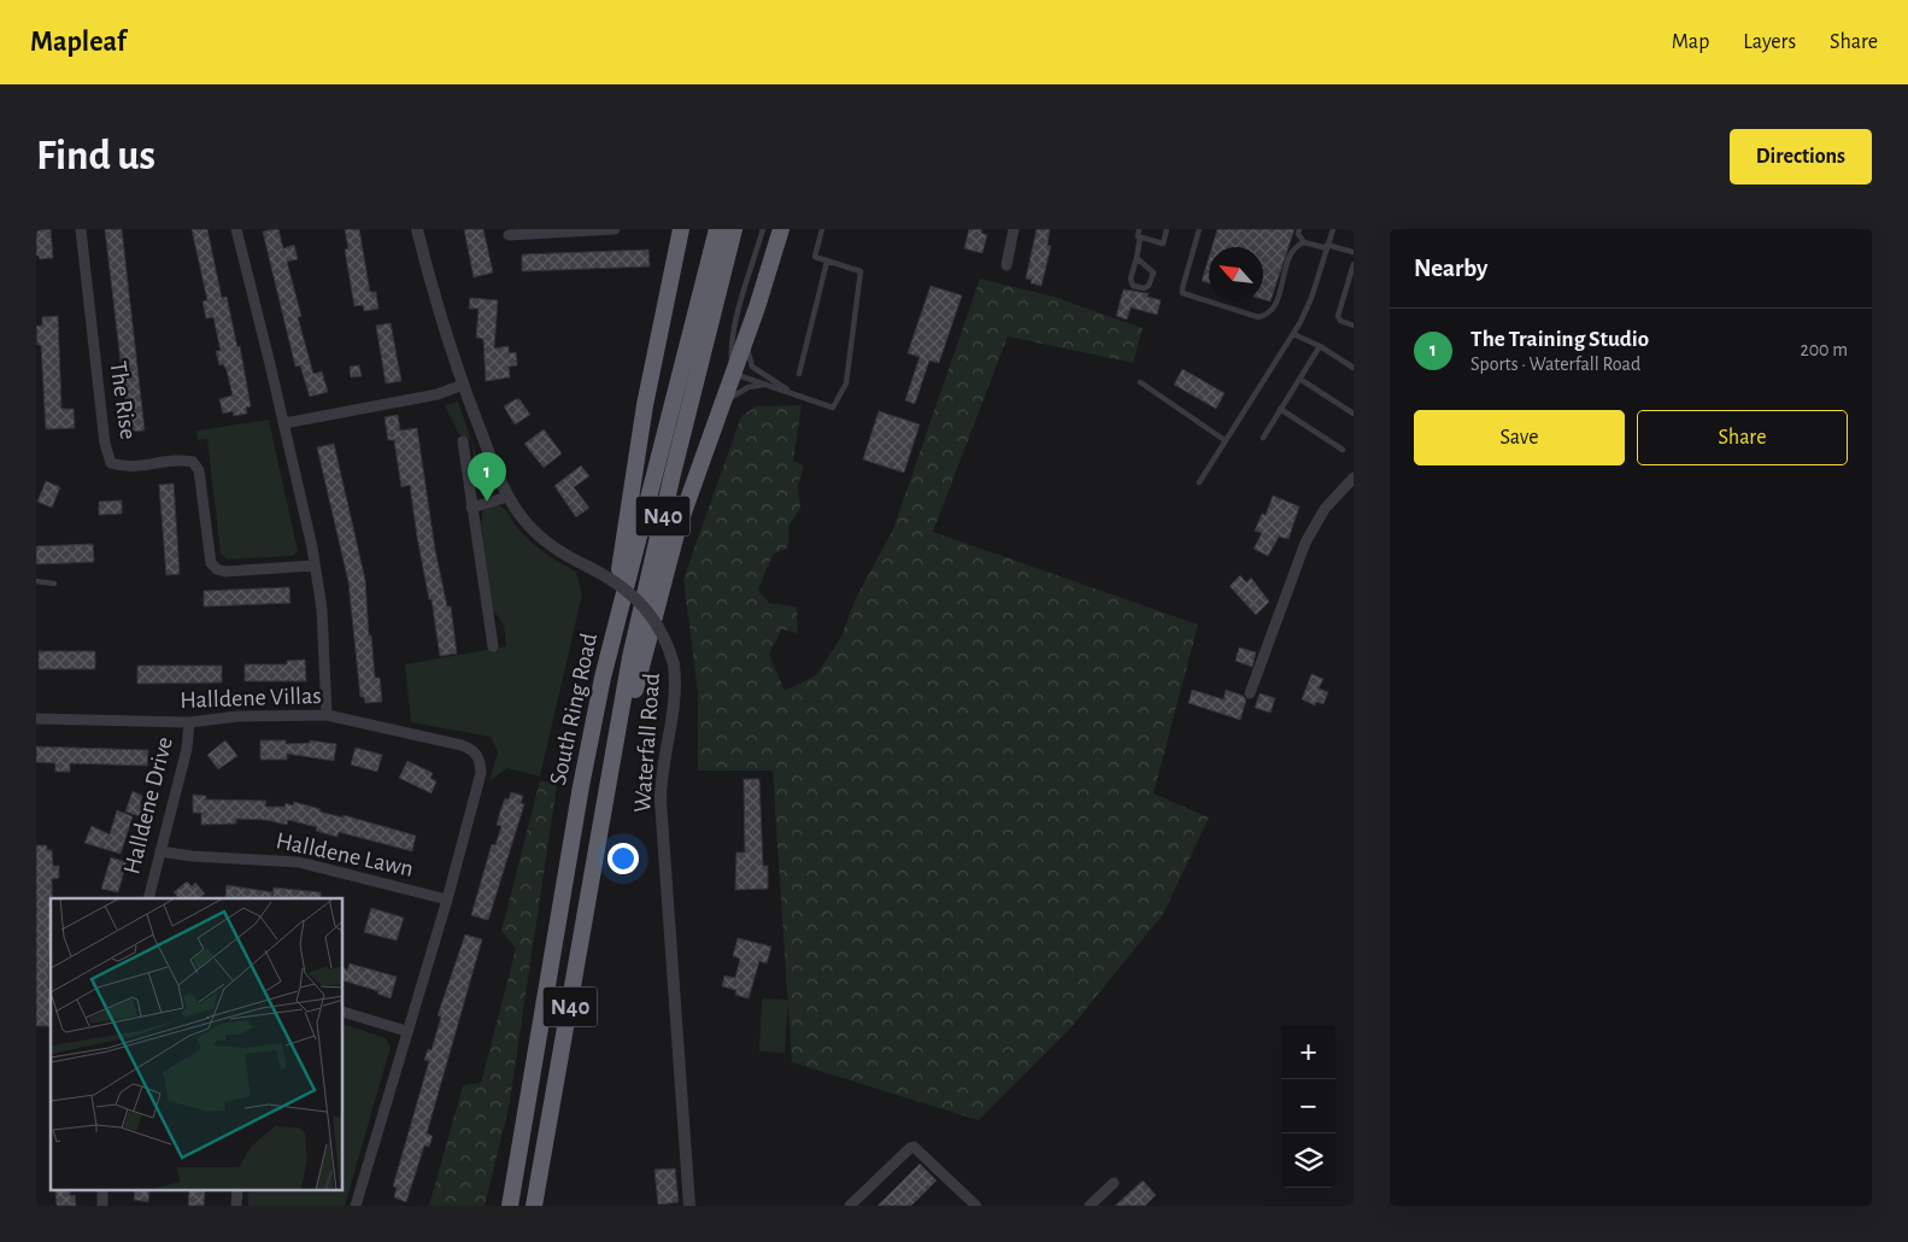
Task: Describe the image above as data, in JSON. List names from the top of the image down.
{
  "streets": {
    "highway": ["N40", "South Ring Road"],
    "street": [
      "The Rise",
      "Halldene Villas",
      "Waterfall Road",
      "Halldene Drive",
      "Halldene Lawn"
    ]
  },
  "crossings": [
    ["Halldene Villas", "Halldene Drive"],
    ["Halldene Villas", "Halldene Lawn"],
    ["Halldene Drive", "Halldene Lawn"]
  ],
  "north": "top left",
  "page": {
    "header": "Mapleaf",
    "nav": ["Map", "Layers", "Share"],
    "buttons": [
      "Directions",
      ["Save", "Share"]
    ],
    "title": "Find us",
    "heading": "Nearby",
    "list": [
      {
        "mark": "1",
        "name": "The Training Studio",
        "note": "Sports · Waterfall Road",
        "value": "200 m"
      }
    ],
    "pins": "1",
    "map_buttons": ["+", "−"]
  }
}
